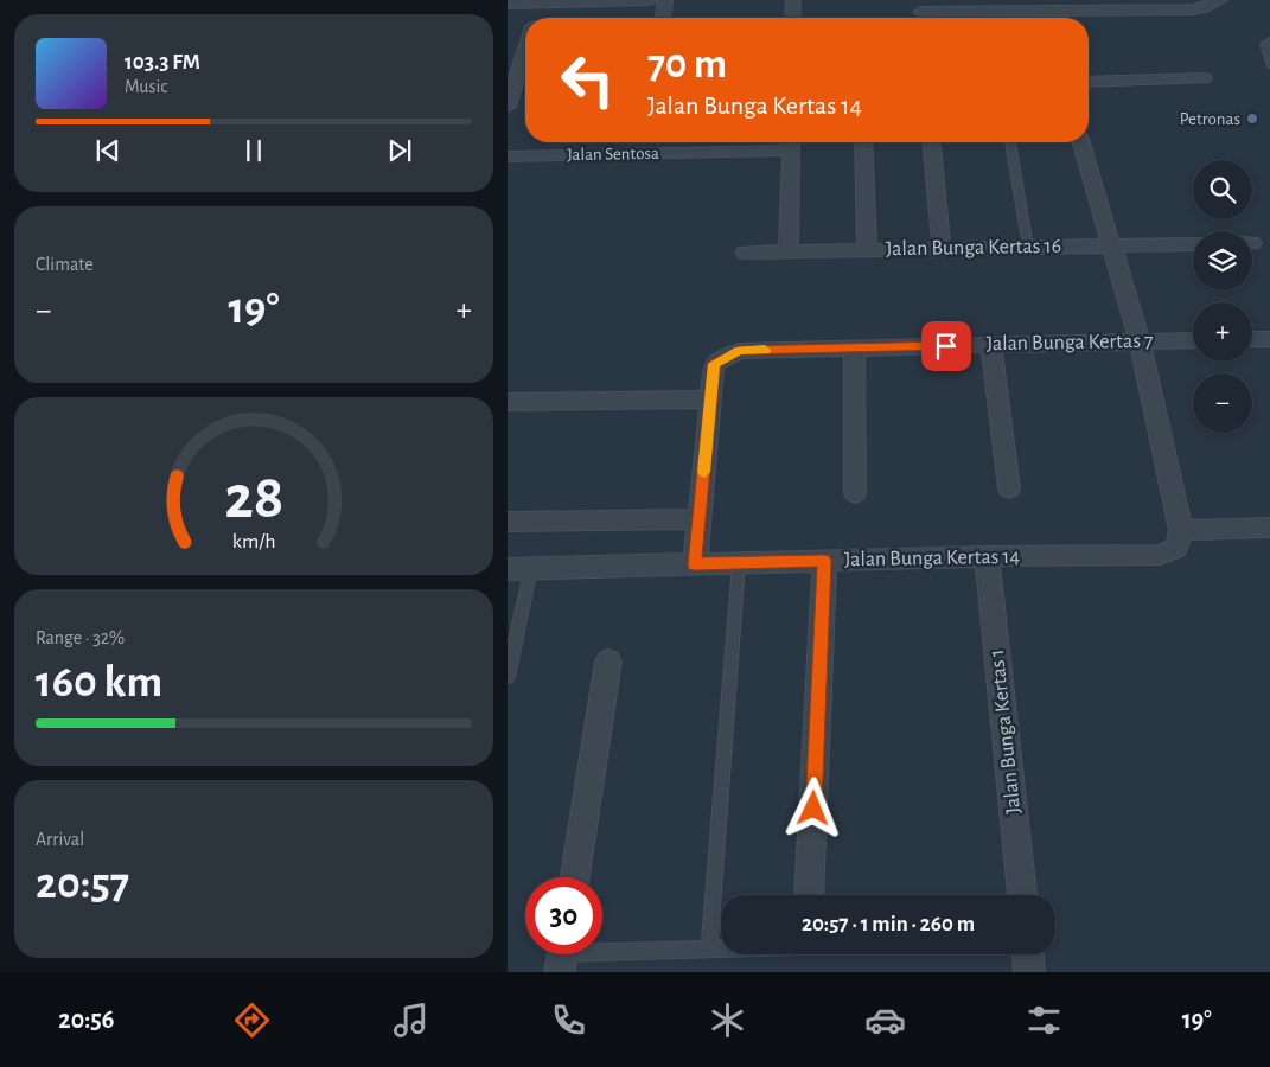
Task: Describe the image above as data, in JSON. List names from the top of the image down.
{
  "streets": {
    "street": [
      "Jalan Sentosa",
      "Jalan Bunga Kertas 16",
      "Jalan Bunga Kertas 7",
      "Jalan Bunga Kertas 14",
      "Jalan Bunga Kertas 1"
    ]
  },
  "crossings": [
    ["Jalan Bunga Kertas 7", "Jalan Bunga Kertas 14"],
    ["Jalan Bunga Kertas 14", "Jalan Bunga Kertas 1"]
  ],
  "places": ["Petronas"],
  "page": {
    "turn": ["70 m", "Jalan Bunga Kertas 14"],
    "song": ["103.3 FM", "Music"],
    "map_buttons": ["+", "−"],
    "tile": [
      "Climate",
      ["Range · 32%", "160 km"],
      ["Arrival", "20:57"]
    ],
    "heat": ["−", "19°", "+"],
    "limit": "30",
    "trip": "20:57 · 1 min · 260 m",
    "tabs": ["20:56", "19°"],
    "gauge": ["28", "km/h"]
  }
}
